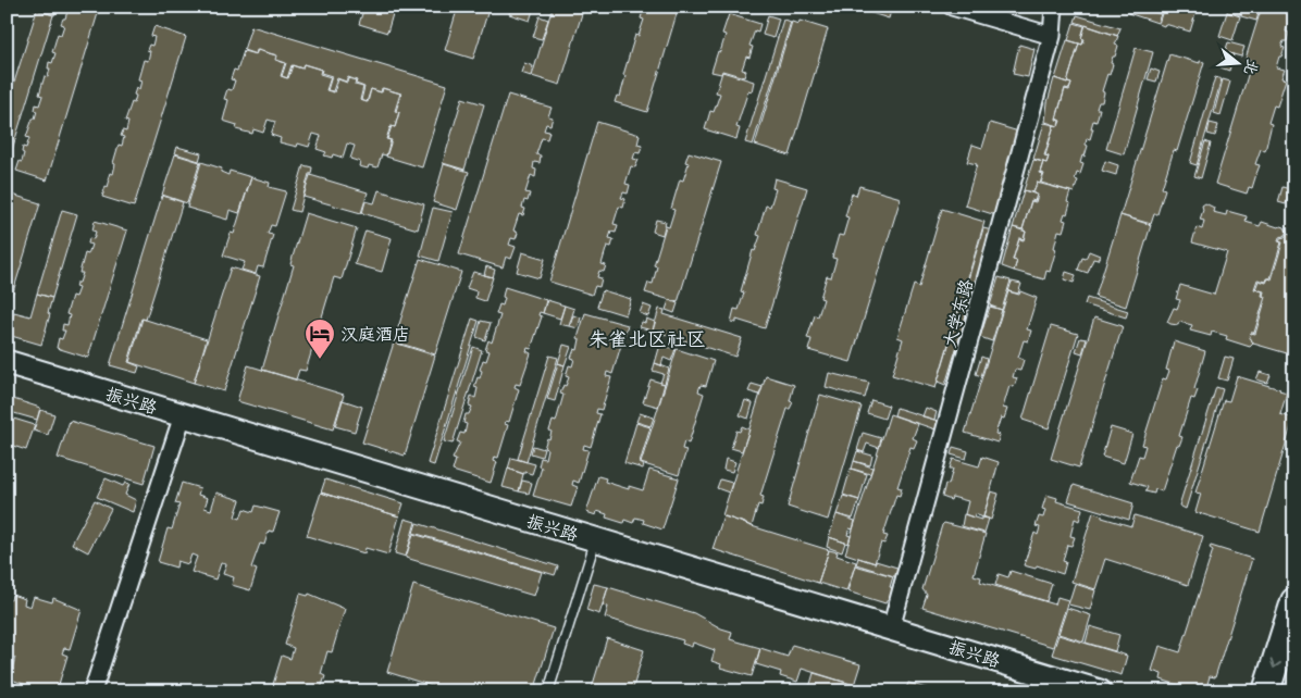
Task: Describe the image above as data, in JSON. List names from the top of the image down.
{
  "streets": {
    "street": ["大学东路", "振兴路"]
  },
  "crossings": [
    ["大学东路", "振兴路"]
  ],
  "districts": ["朱雀北区社区"],
  "places": {
    "hotel": ["汉庭酒店"]
  },
  "north": "right"
}
